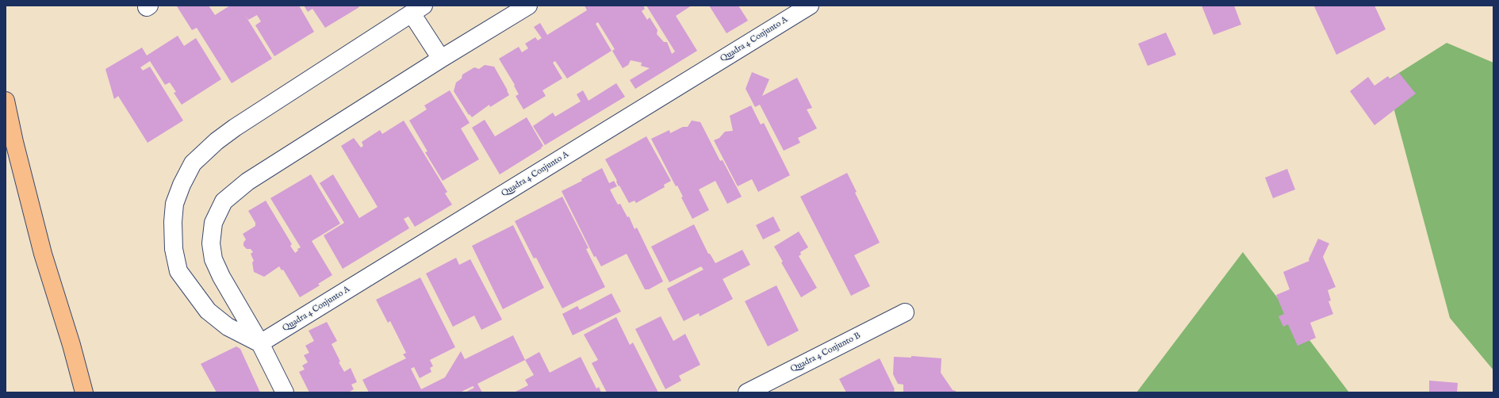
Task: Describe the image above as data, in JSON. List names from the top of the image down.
{
  "streets": {
    "street": ["Quadra 4 Conjunto A", "Quadra 4 Conjunto B"]
  }
}
